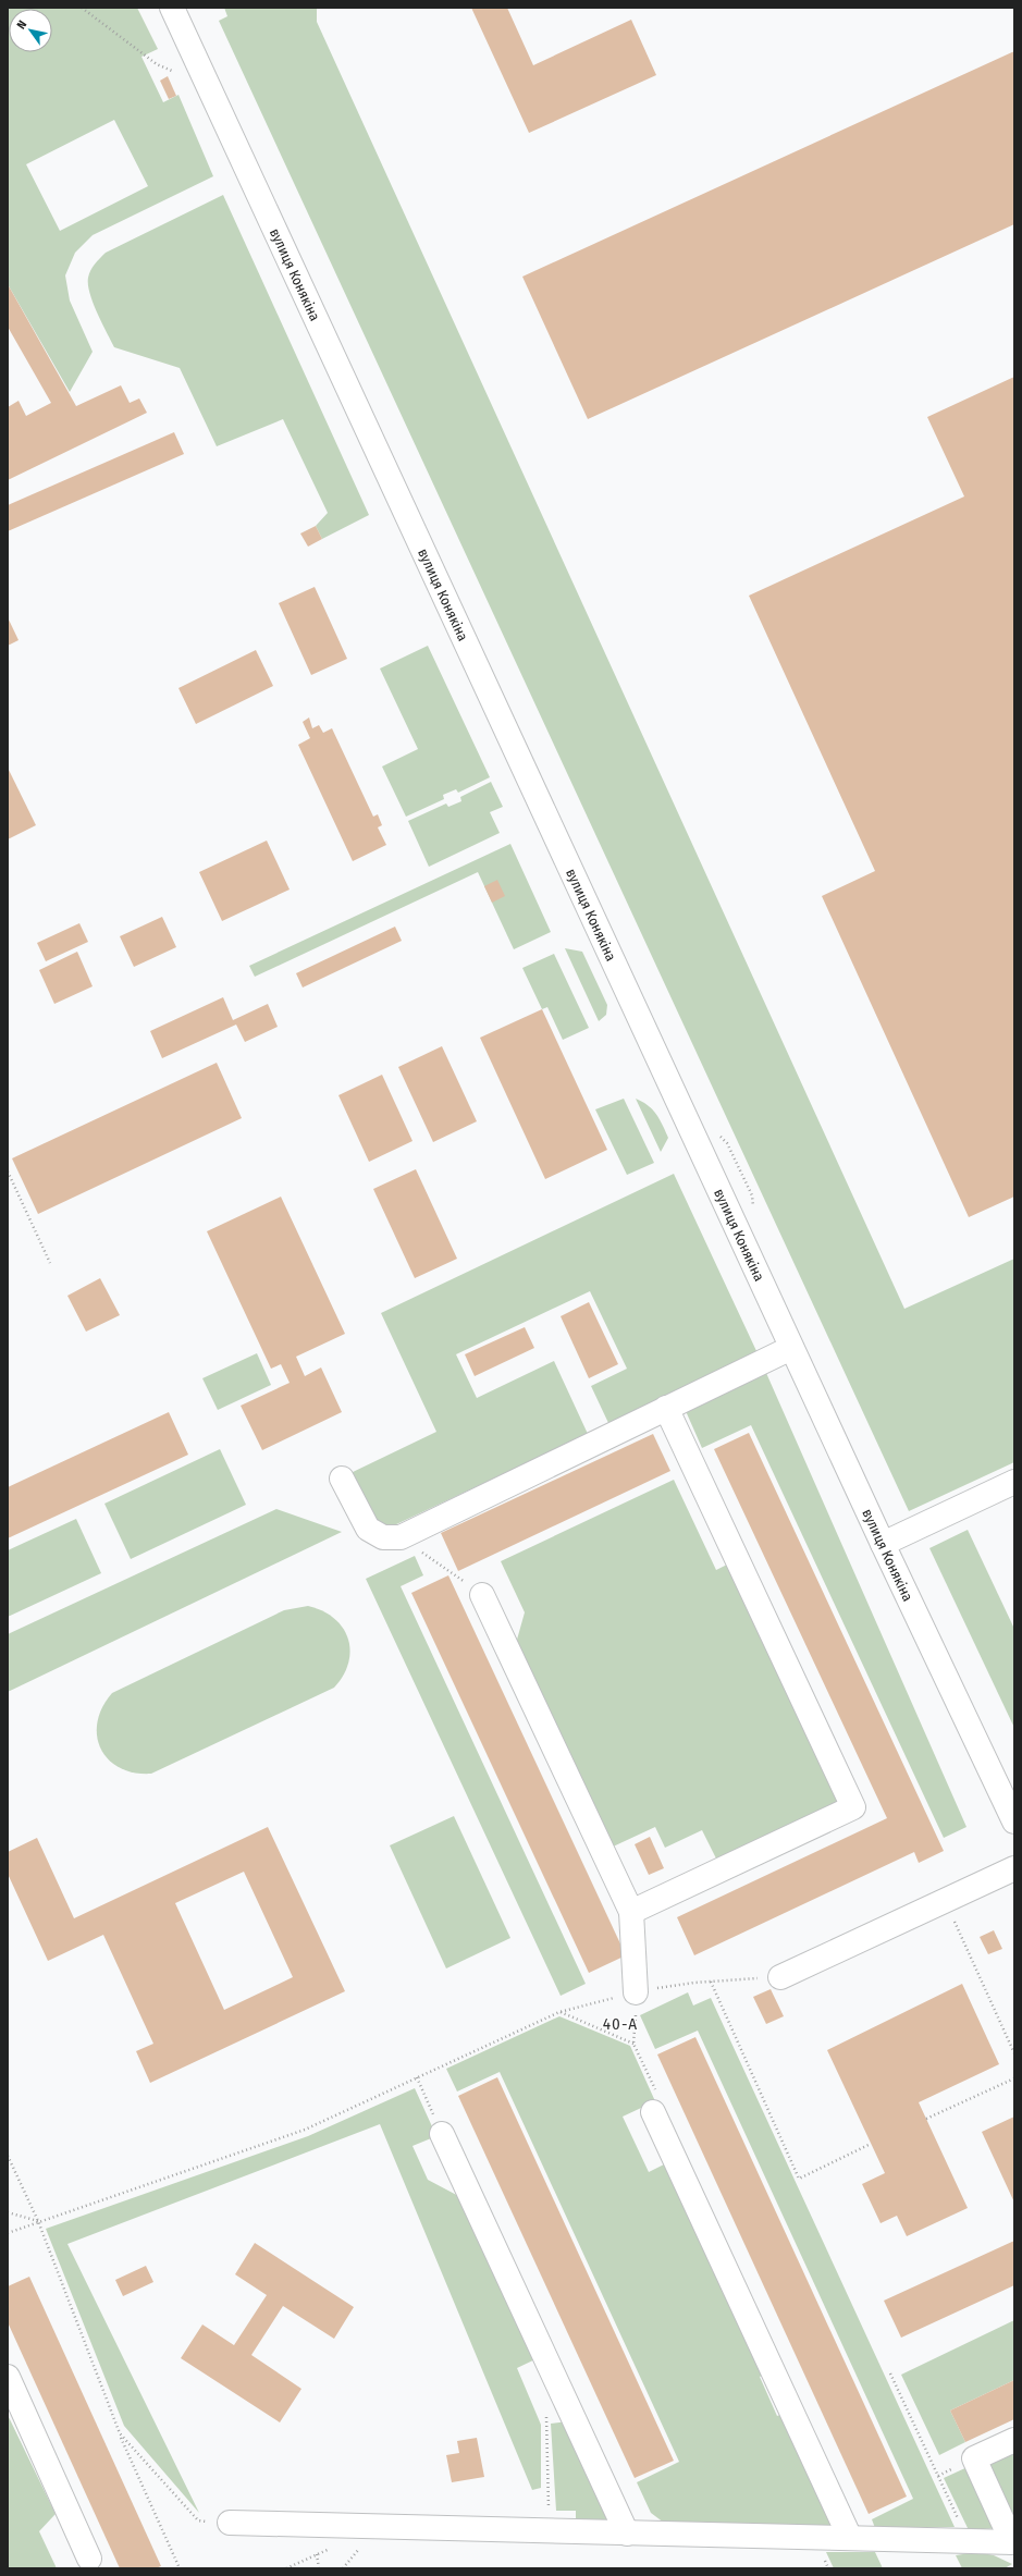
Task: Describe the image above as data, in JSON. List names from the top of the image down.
{
  "streets": {
    "street": ["вулиця Конякіна"]
  },
  "districts": ["40-А"],
  "north": "top left"
}
